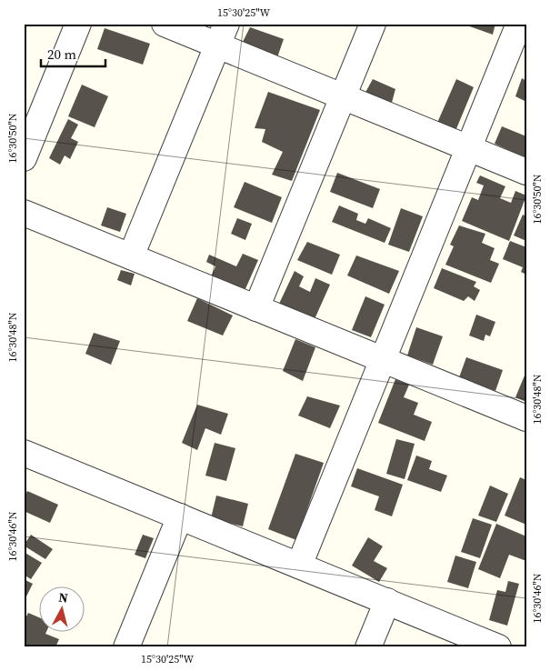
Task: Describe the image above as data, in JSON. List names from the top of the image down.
{
  "scale_bar": "20 m",
  "north": "top",
  "coordinates": [
    "15°30'25\"W",
    "16°30'50\"N",
    "16°30'48\"N",
    "16°30'46\"N"
  ]
}
